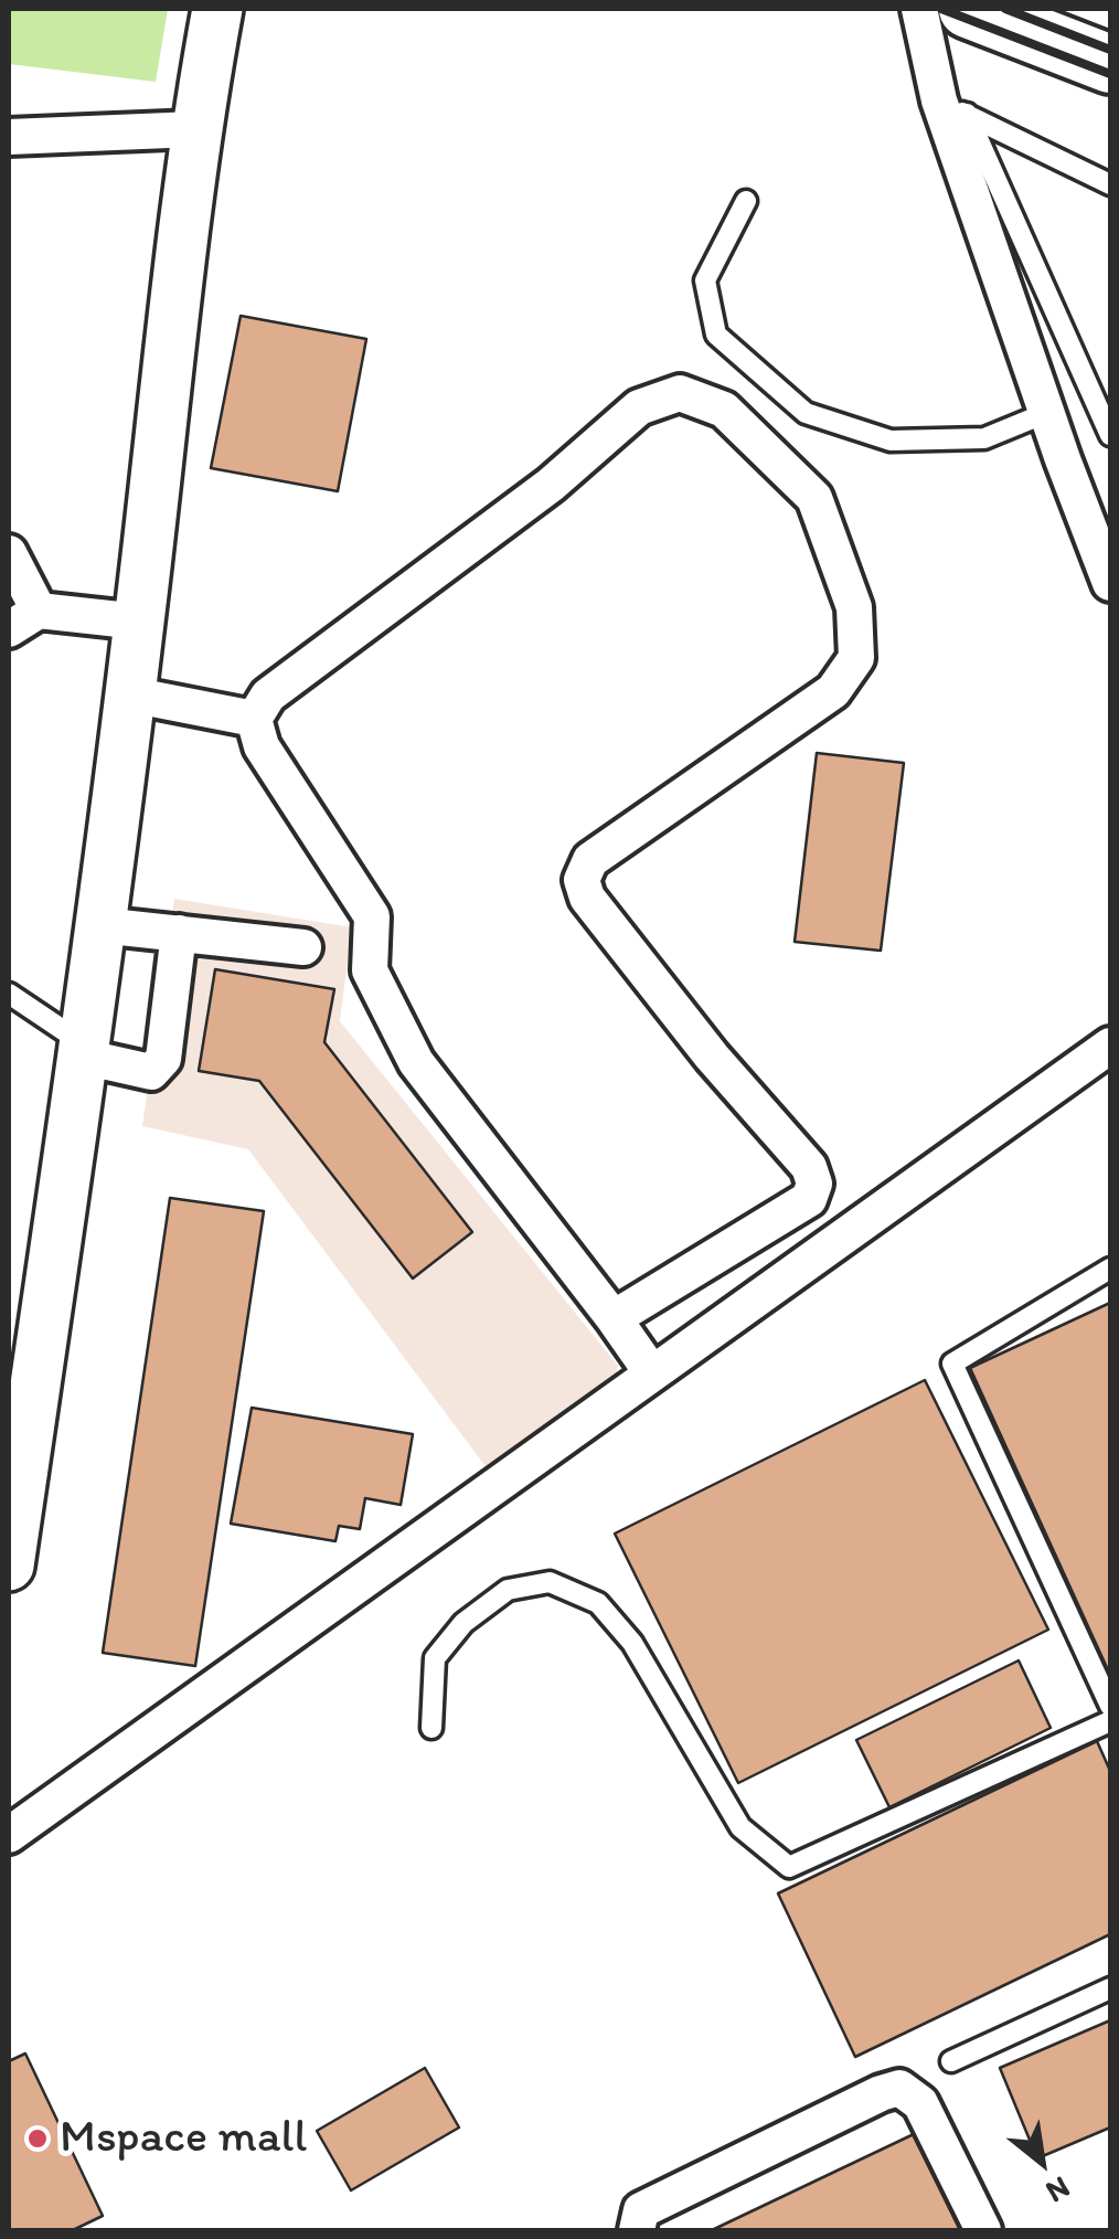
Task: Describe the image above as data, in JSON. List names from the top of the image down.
{
  "places": ["Mspace mall"],
  "north": "bottom right"
}
